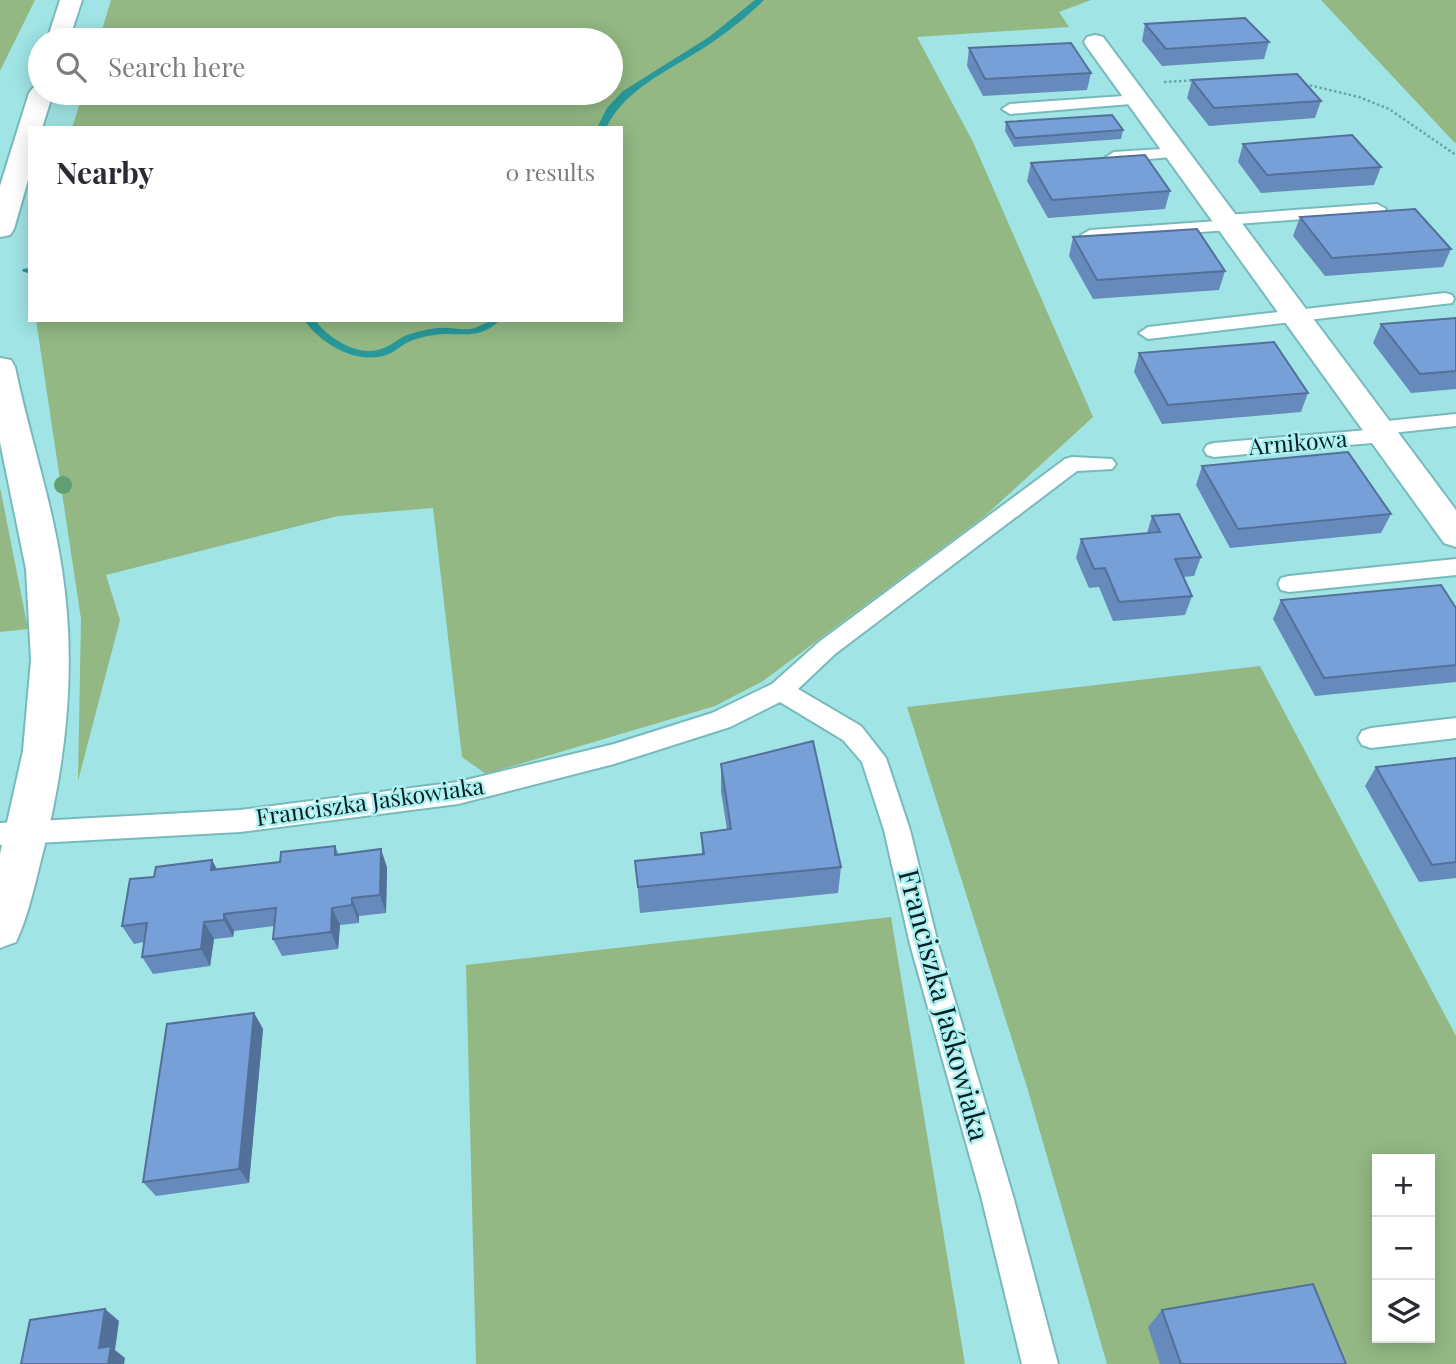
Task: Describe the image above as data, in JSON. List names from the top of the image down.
{
  "streets": {
    "street": ["Arnikowa"],
    "lane": ["Franciszka Jaśkowiaka"]
  },
  "page": {
    "search": "Search here",
    "heading": ["Nearby", "0 results"],
    "map_buttons": ["+", "−"]
  }
}
